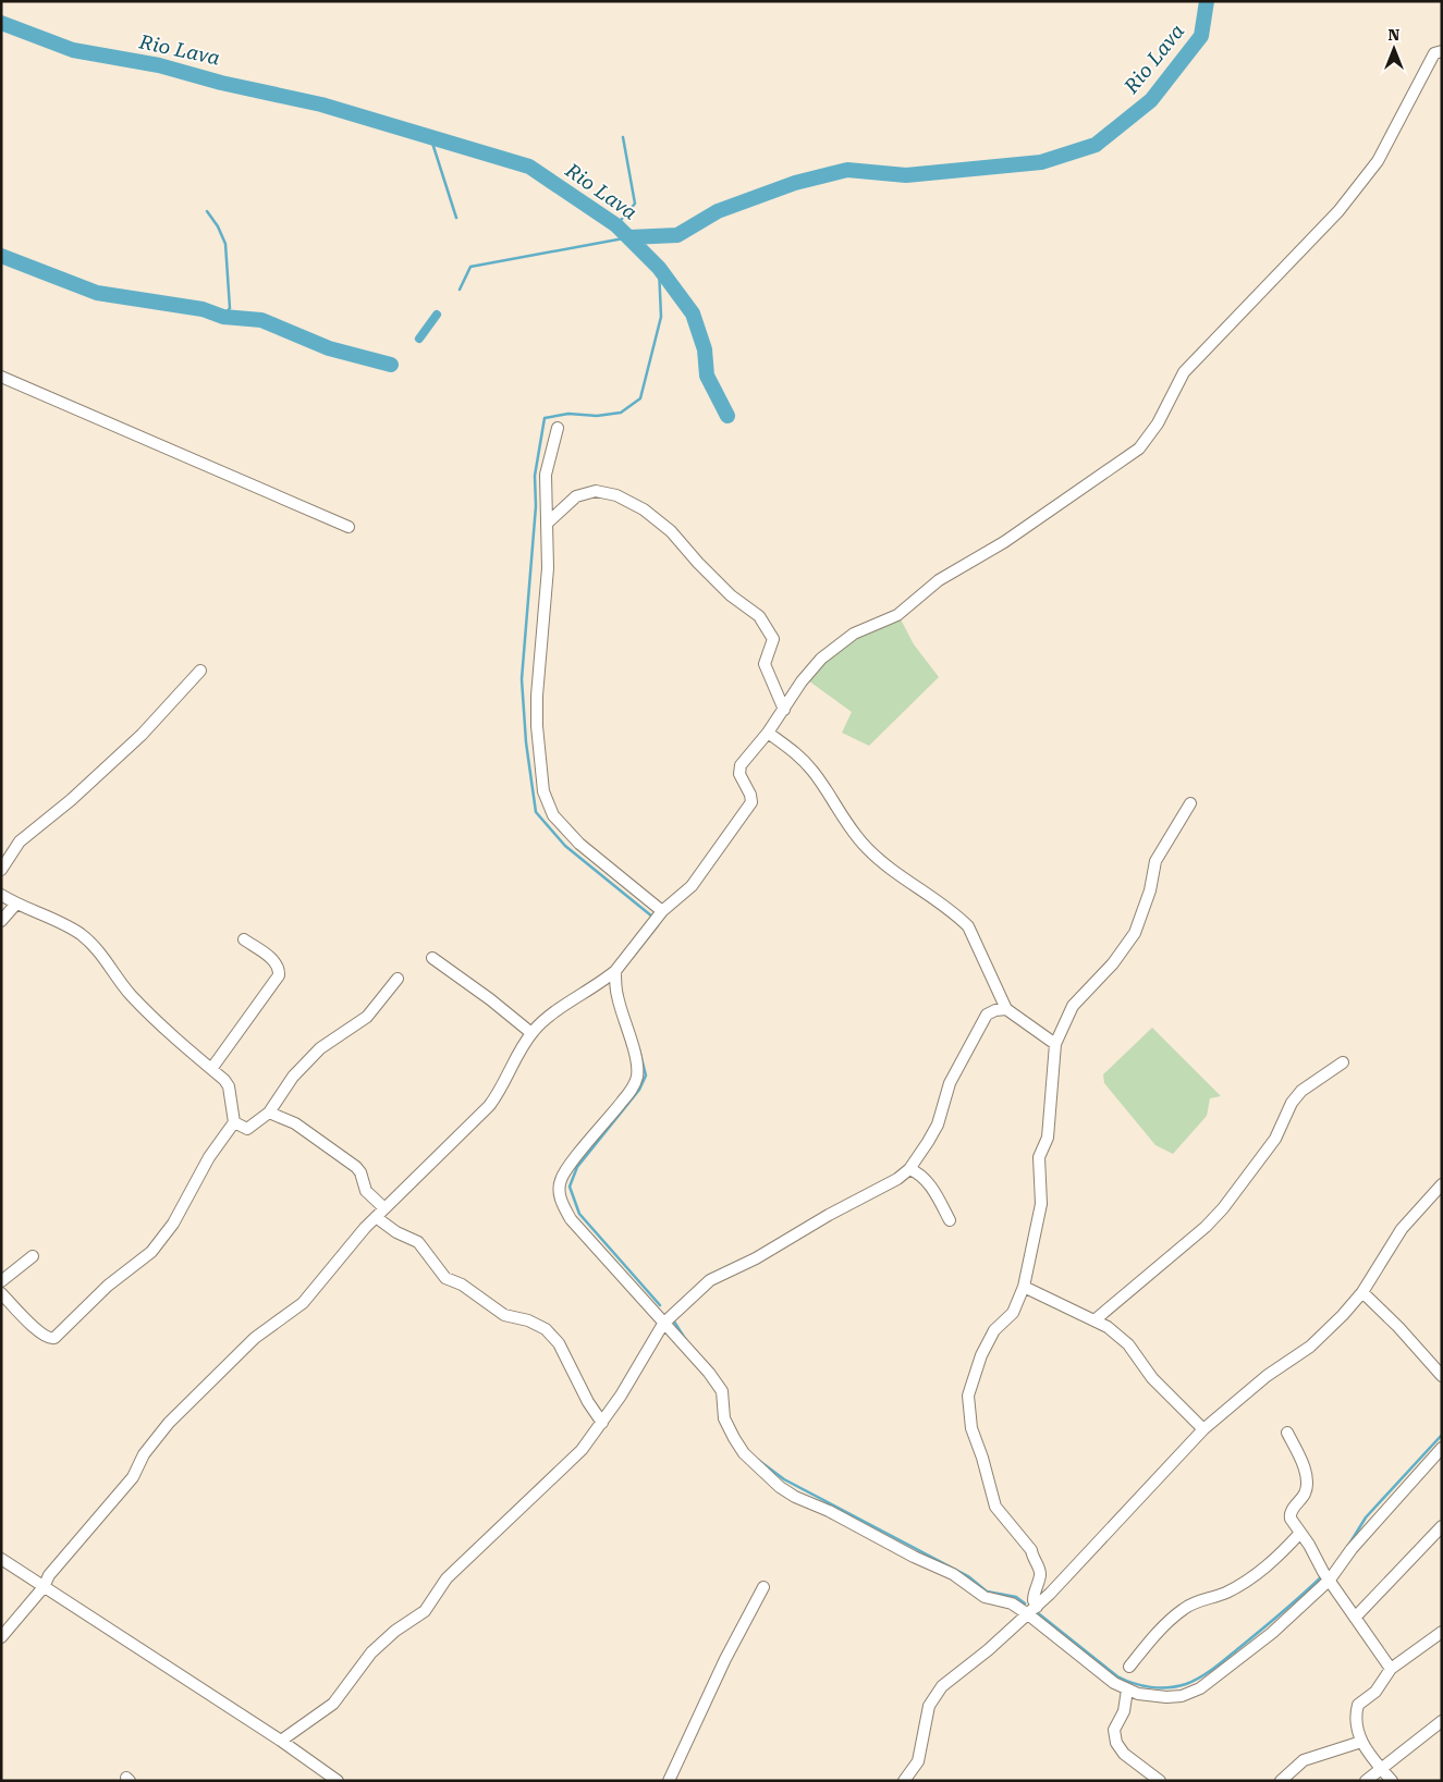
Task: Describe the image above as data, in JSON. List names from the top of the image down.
{
  "water": ["Rio Lava"],
  "north": "top"
}
